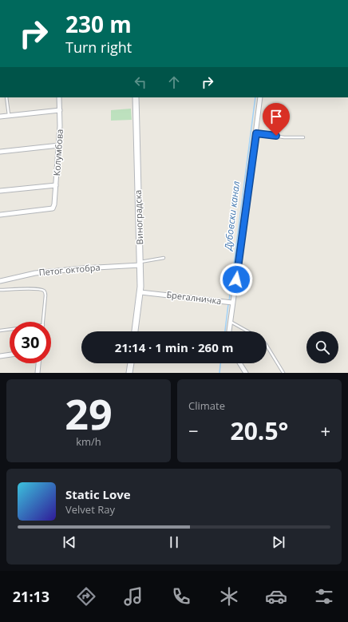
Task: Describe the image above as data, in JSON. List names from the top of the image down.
{
  "streets": {
    "street": [
      "Колумбова",
      "Виноградска",
      "Петог октобра",
      "Брегалничка"
    ]
  },
  "crossings": [
    ["Виноградска", "Петог октобра"],
    ["Виноградска", "Брегалничка"]
  ],
  "water": ["Дубовски канал"],
  "page": {
    "turn": ["230 m", "Turn right"],
    "limit": "30",
    "trip": "21:14 · 1 min · 260 m",
    "tile": [
      ["29", "km/h"],
      "Climate"
    ],
    "heat": ["−", "20.5°", "+"],
    "song": ["Static Love", "Velvet Ray"],
    "tabs": "21:13"
  }
}
